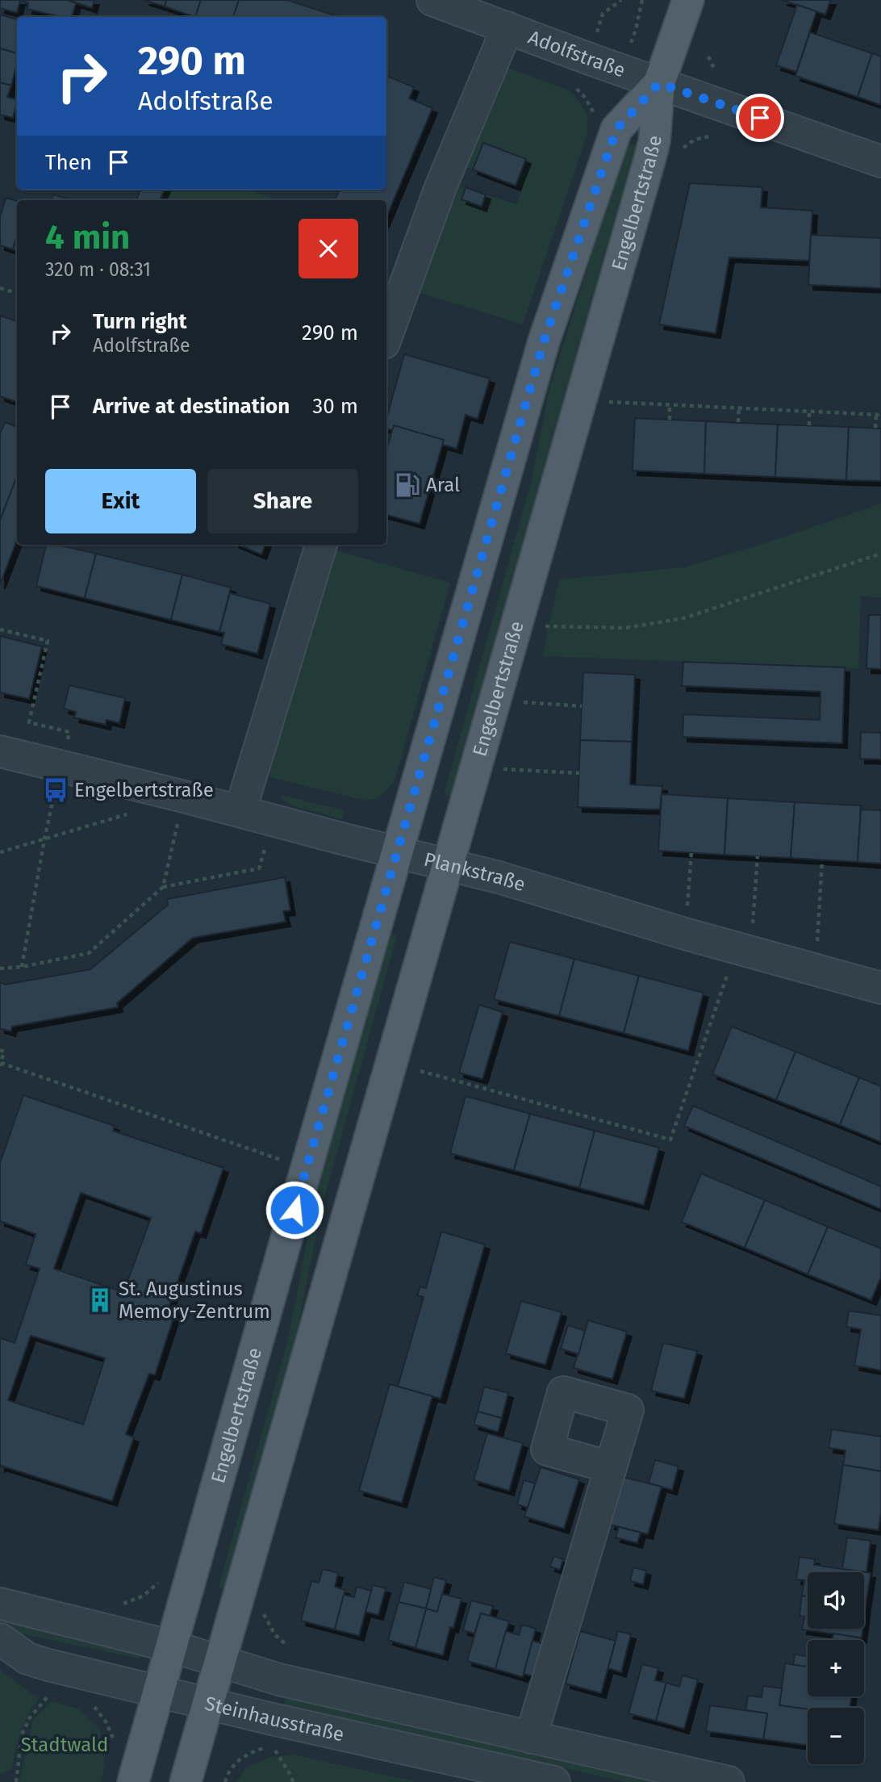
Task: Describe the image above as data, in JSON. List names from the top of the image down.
{
  "streets": {
    "main road": ["Engelbertstraße"],
    "street": ["Adolfstraße", "Plankstraße", "Steinhausstraße"]
  },
  "crossings": [
    ["Adolfstraße", "Engelbertstraße"],
    ["Engelbertstraße", "Plankstraße"],
    ["Engelbertstraße", "Steinhausstraße"]
  ],
  "parks": ["Stadtwald"],
  "places": {
    "fuel station": ["Aral"],
    "bus stop": ["Engelbertstraße"],
    "building": ["St. Augustinus Memory-Zentrum"]
  },
  "page": {
    "turn": ["290 m", "Adolfstraße"],
    "then": "Then",
    "heading": ["4 min", "320 m · 08:31"],
    "list": [
      {
        "name": "Turn right",
        "note": "Adolfstraße",
        "value": "290 m"
      },
      {
        "name": "Arrive at destination",
        "value": "30 m"
      }
    ],
    "buttons": ["Exit", "Share"],
    "map_buttons": ["+", "−"]
  }
}
